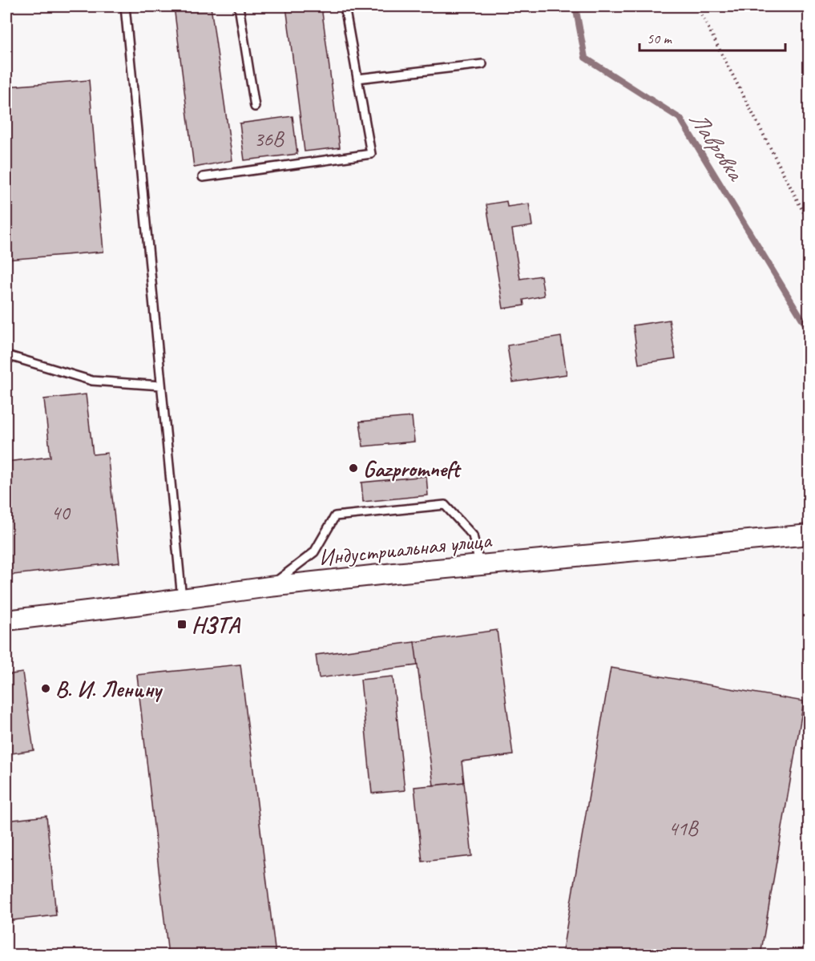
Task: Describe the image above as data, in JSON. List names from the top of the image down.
{
  "streets": {
    "street": ["Индустриальная улица"]
  },
  "water": ["Лавровка"],
  "places": {
    "other": ["Gazpromneft", "В. И. Ленину"],
    "transit": ["НЗТА"]
  },
  "house_numbers": ["36В", "40", "41В"],
  "scale_bar": "50 m"
}
